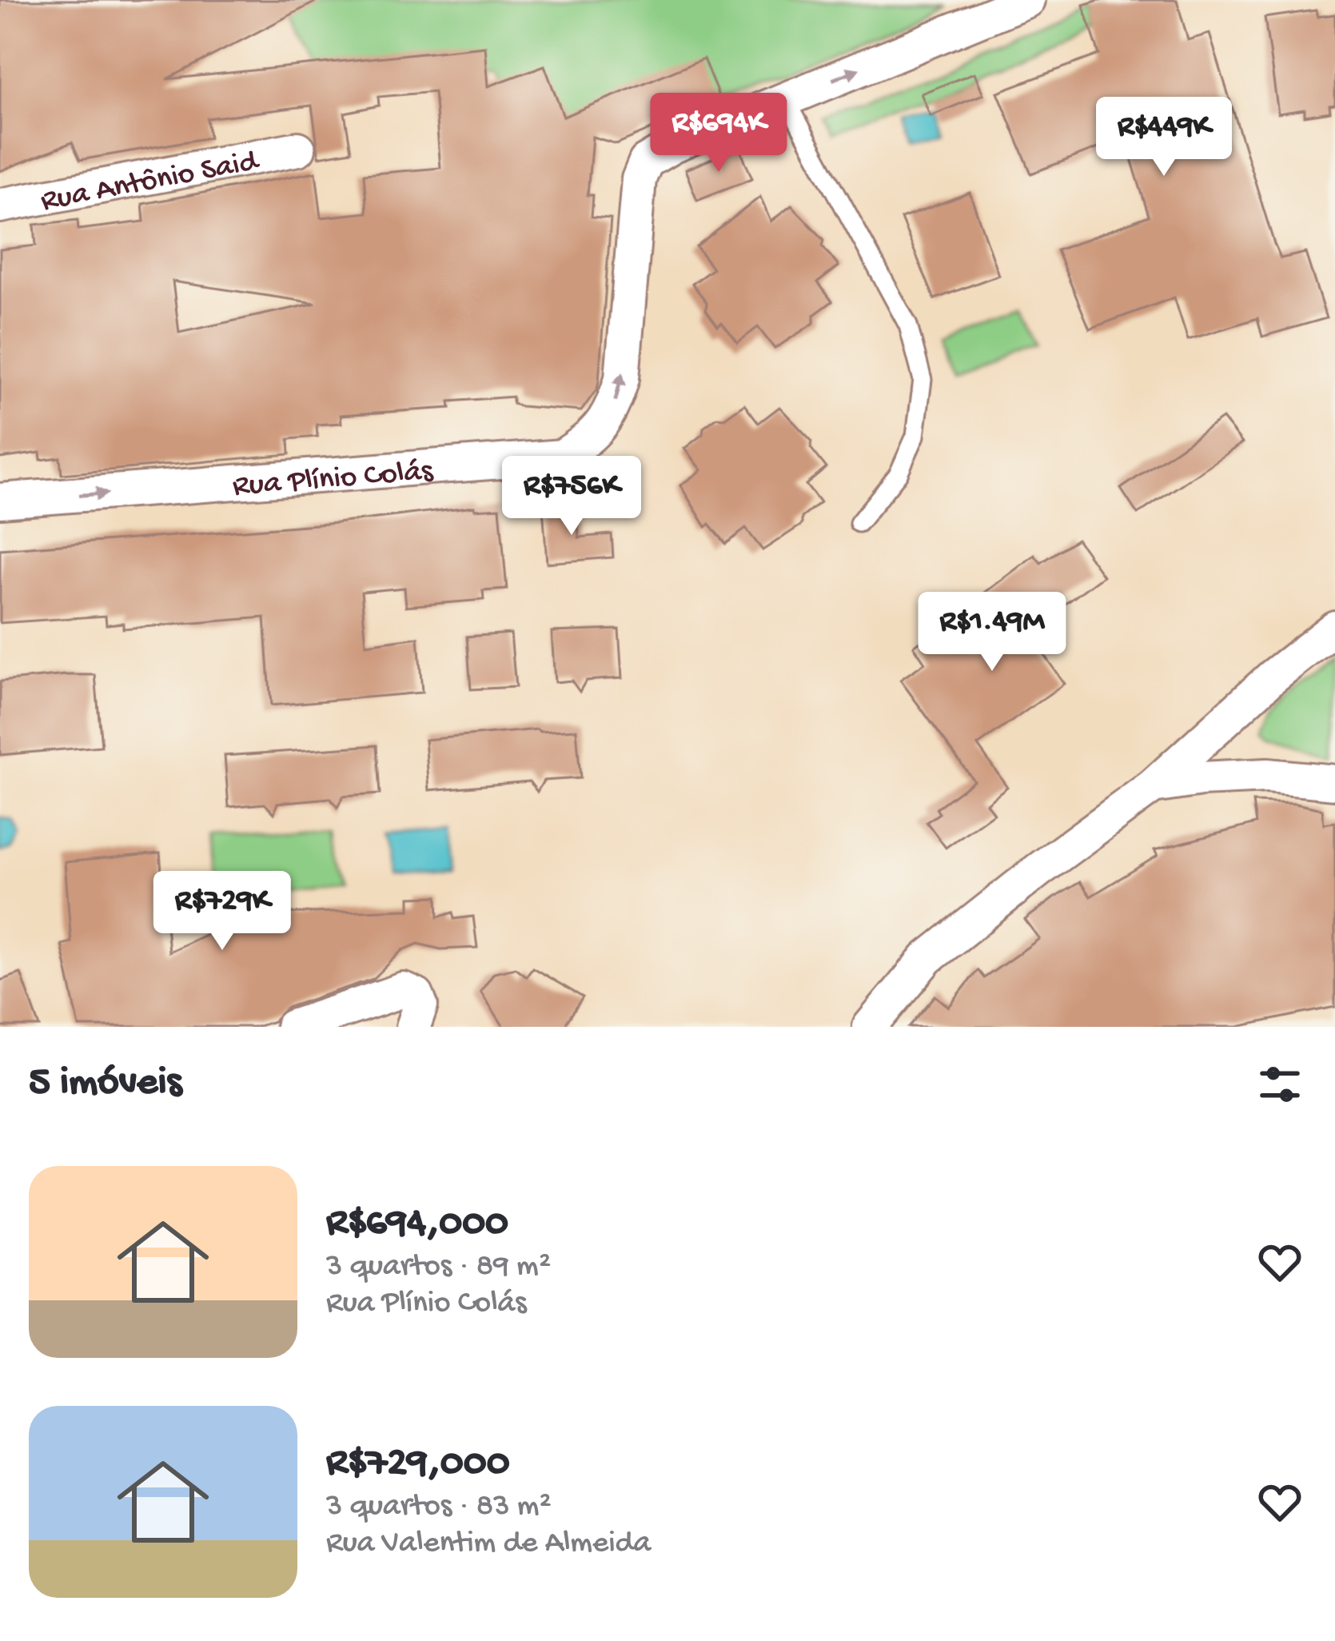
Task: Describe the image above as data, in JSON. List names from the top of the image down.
{
  "streets": {
    "street": ["Rua Antônio Said", "Rua Plínio Colás"]
  },
  "one_way": ["Rua Plínio Colás"],
  "page": {
    "price": [
      "R$694K",
      "R$449K",
      "R$756K",
      "R$1.49M",
      "R$729K"
    ],
    "heading": "5 imóveis",
    "list": [
      {
        "name": "R$694,000",
        "note": "3 quartos · 89 m² · Rua Plínio Colás"
      },
      {
        "name": "R$729,000",
        "note": "3 quartos · 83 m² · Rua Valentim de Almeida"
      }
    ]
  }
}
